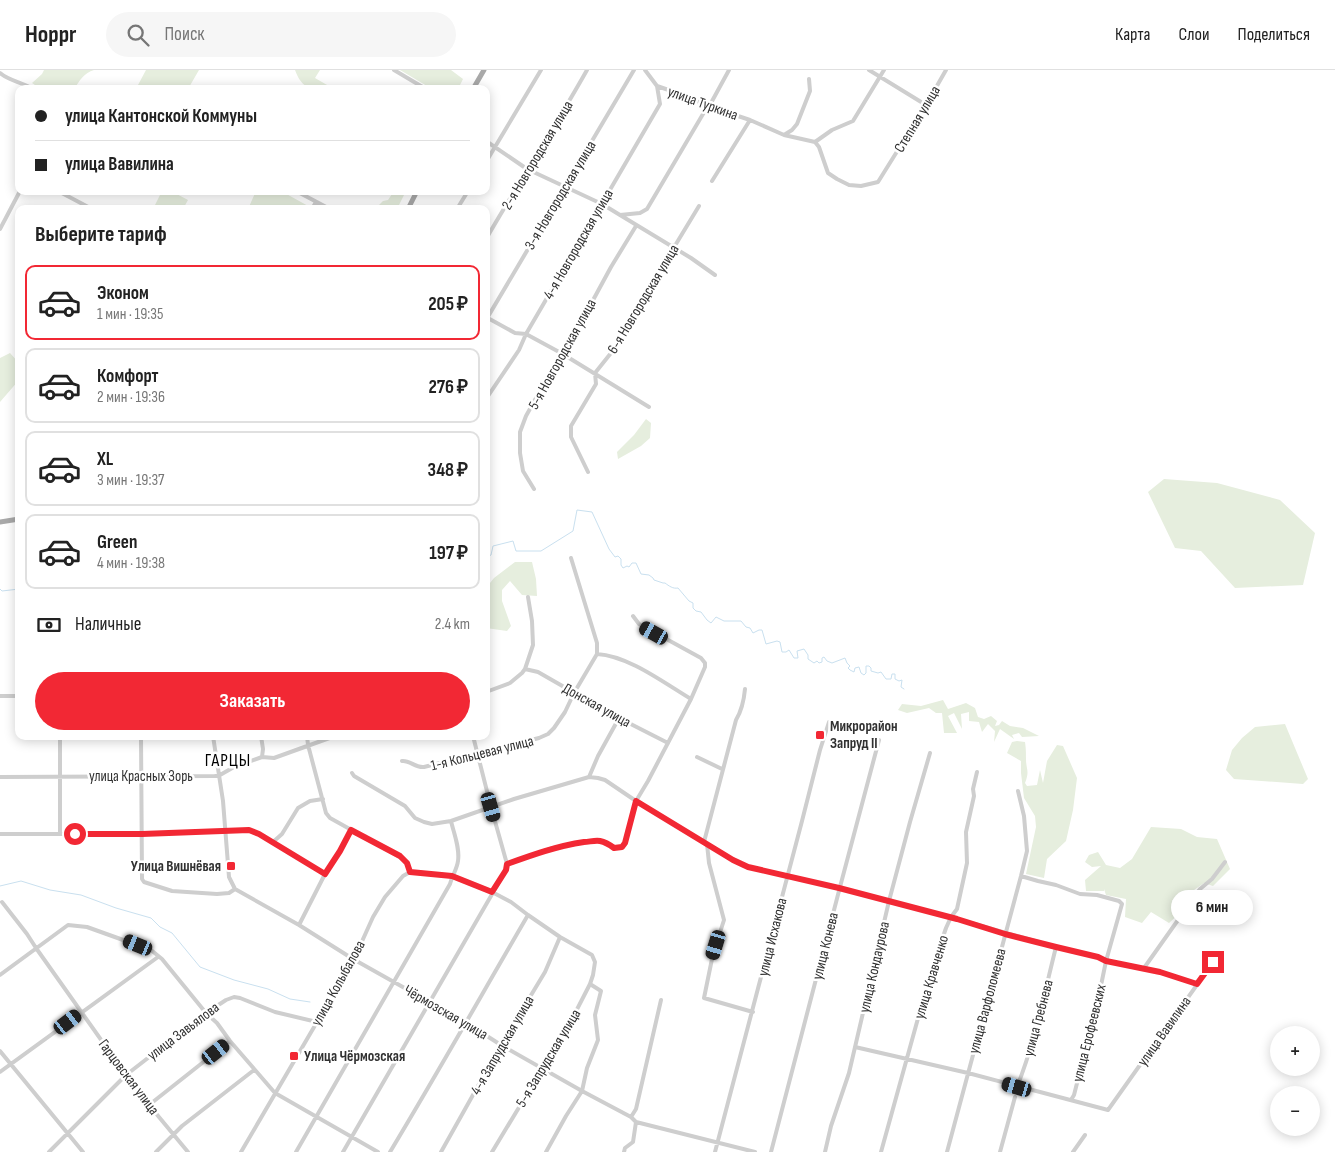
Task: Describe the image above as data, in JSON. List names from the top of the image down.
{
  "streets": {
    "street": [
      "улица Туркина",
      "Степная улица",
      "2-я Новгородская улица",
      "3-я Новгородская улица",
      "4-я Новгородская улица",
      "6-я Новгородская улица",
      "5-я Новгородская улица",
      "Донская улица",
      "1-я Кольцевая улица",
      "улица Красных Зорь",
      "улица Исхакова",
      "улица Конева",
      "улица Кондаурова",
      "улица Кравченко",
      "улица Колыбалова",
      "улица Варфоломеева",
      "Чёрмозская улица",
      "улица Гребнева",
      "улица Завьялова",
      "улица Вавилина",
      "улица Ерофеевских",
      "4-я Запрудская улица",
      "5-я Запрудская улица",
      "Гарцовская улица"
    ]
  },
  "crossings": [
    ["улица Туркина", "Степная улица"],
    ["улица Туркина", "4-я Новгородская улица"],
    ["Донская улица", "1-я Кольцевая улица"],
    ["улица Колыбалова", "Чёрмозская улица"],
    ["улица Колыбалова", "улица Завьялова"],
    ["улица Варфоломеева", "улица Ерофеевских"],
    ["Чёрмозская улица", "4-я Запрудская улица"],
    ["Чёрмозская улица", "5-я Запрудская улица"],
    ["улица Завьялова", "Гарцовская улица"],
    ["улица Вавилина", "улица Ерофеевских"],
    ["4-я Запрудская улица", "5-я Запрудская улица"]
  ],
  "districts": ["ГАРЦЫ"],
  "places": {
    "transit": ["Микрорайон Запруд II", "Улица Вишнёвая", "Улица Чёрмозская"]
  },
  "page": {
    "header": "Hoppr",
    "search": "Поиск",
    "nav": ["Карта", "Слои", "Поделиться"],
    "banner": ["улица Кантонской Коммуны", "улица Вавилина"],
    "heading": "Выберите тариф",
    "list": [
      {
        "name": "Эконом",
        "note": "1 мин · 19:35",
        "value": "205 ₽"
      },
      {
        "name": "Комфорт",
        "note": "2 мин · 19:36",
        "value": "276 ₽"
      },
      {
        "name": "XL",
        "note": "3 мин · 19:37",
        "value": "348 ₽"
      },
      {
        "name": "Green",
        "note": "4 мин · 19:38",
        "value": "197 ₽"
      }
    ],
    "pay": ["Наличные", "2.4 km"],
    "buttons": "Заказать",
    "bubble": "6 мин",
    "map_buttons": ["+", "−"]
  }
}
